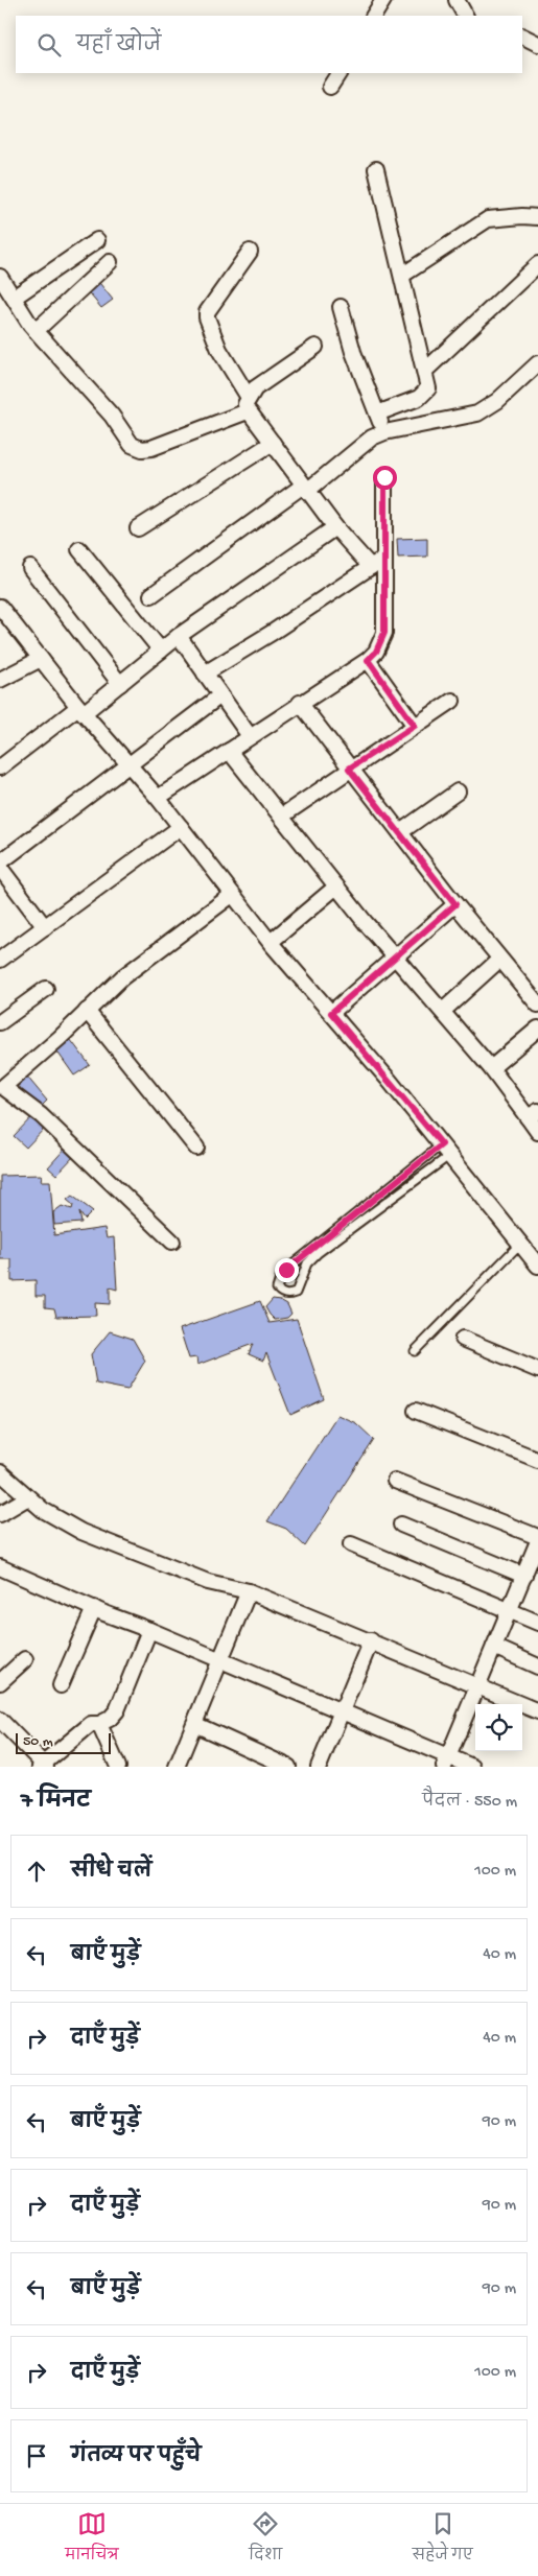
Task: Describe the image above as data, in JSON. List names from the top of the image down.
{
  "scale_bar": "50 m",
  "page": {
    "search": "यहाँ खोजें",
    "scale": "50 m",
    "heading": ["7 मिनट", "पैदल · 550 m"],
    "list": [
      ["सीधे चलें", "100 m"],
      ["बाएँ मुड़ें", "40 m"],
      ["दाएँ मुड़ें", "40 m"],
      ["बाएँ मुड़ें", "90 m"],
      ["दाएँ मुड़ें", "90 m"],
      ["बाएँ मुड़ें", "90 m"],
      ["दाएँ मुड़ें", "100 m"],
      "गंतव्य पर पहुँचे"
    ],
    "nav": ["मानचित्र", "दिशा", "सहेजे गए"]
  }
}
